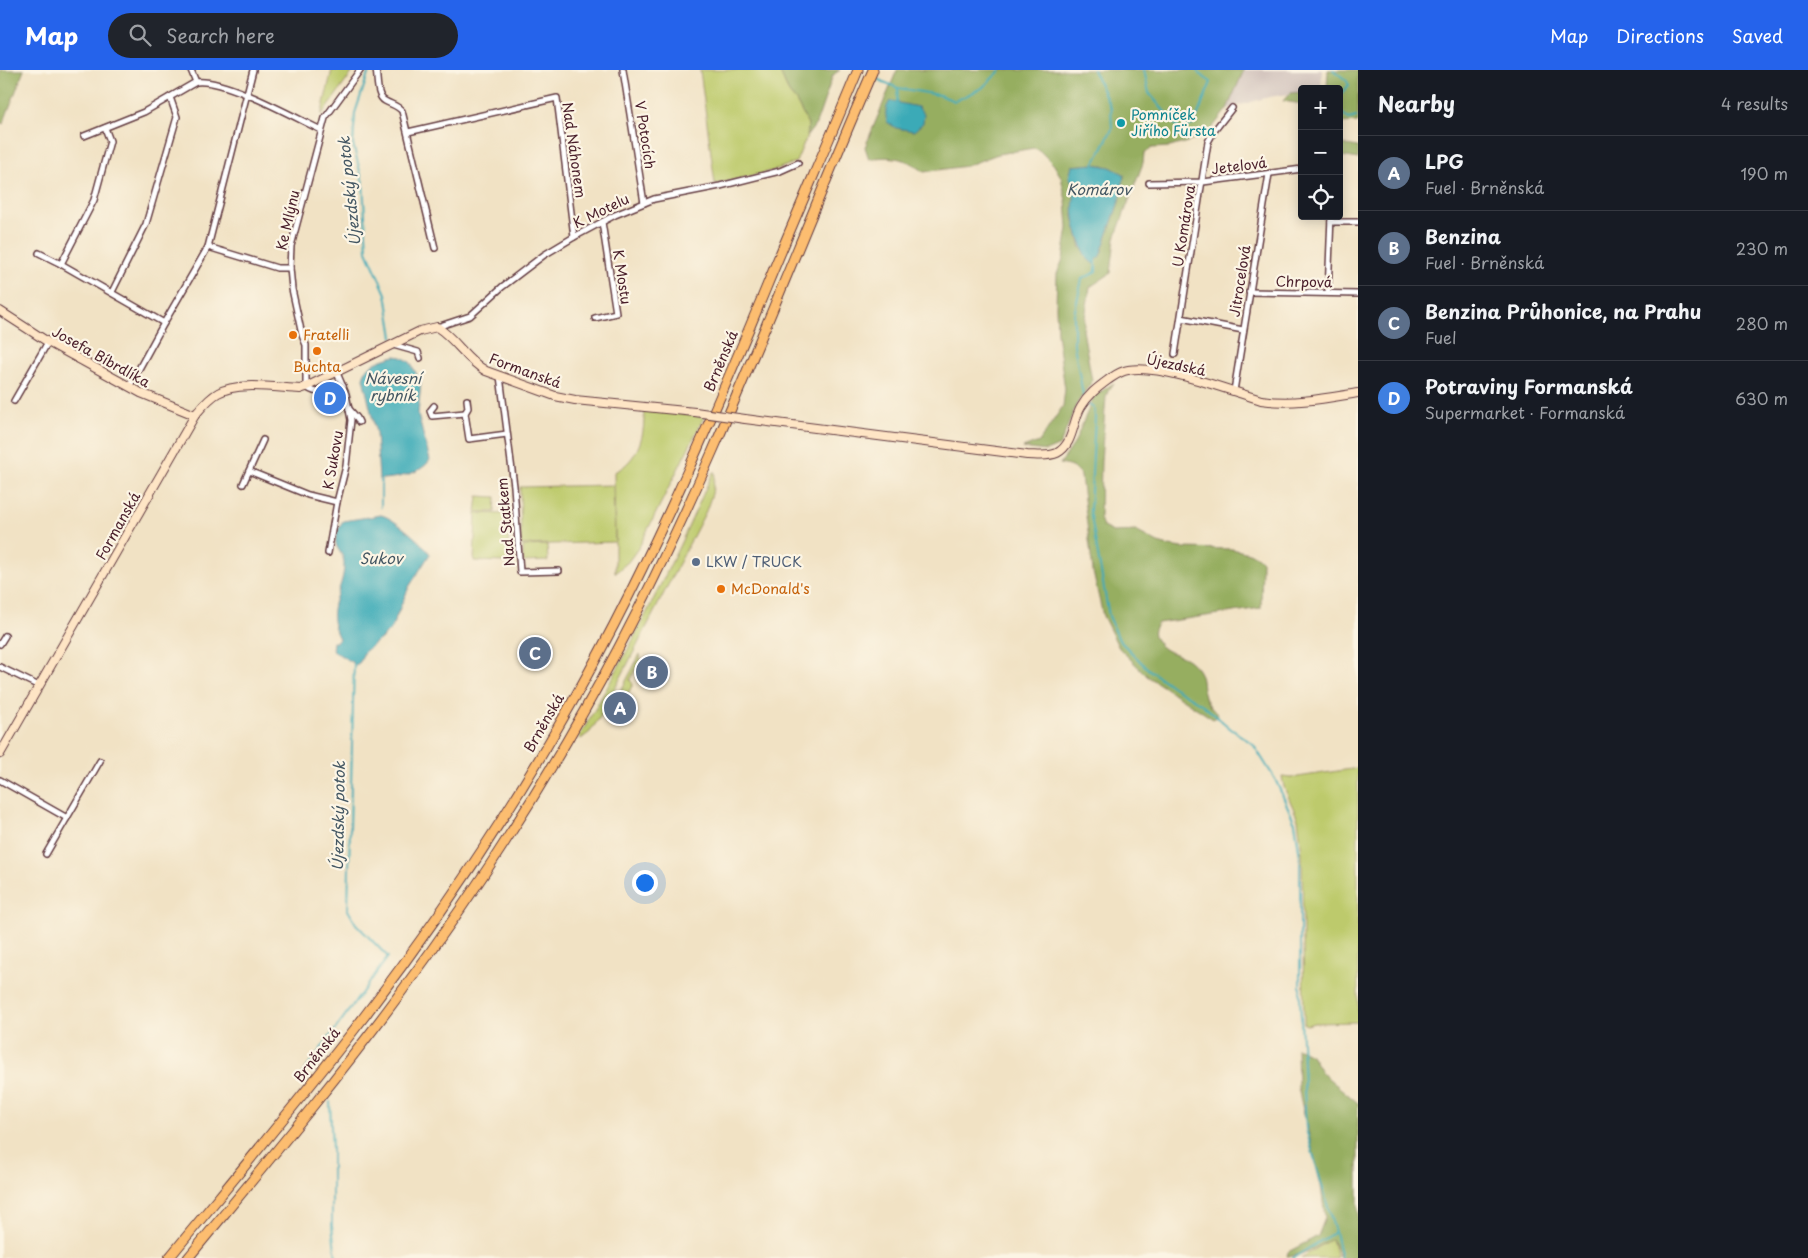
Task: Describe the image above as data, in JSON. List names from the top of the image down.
{
  "streets": {
    "highway": ["Brněnská"],
    "street": [
      "V Potocích",
      "Nad Náhonem",
      "Jetelová",
      "K Motelu",
      "Ke Mlýnu",
      "U Komárova",
      "K Mostu",
      "Jitrocelová",
      "Chrpová",
      "Josefa Bíbrdlíka",
      "Újezdská",
      "Formanská",
      "K Sukovu",
      "Nad Statkem"
    ]
  },
  "crossings": [
    ["V Potocích", "K Motelu"],
    ["Nad Náhonem", "K Motelu"],
    ["Jetelová", "U Komárova"],
    ["Jetelová", "Jitrocelová"],
    ["K Motelu", "K Mostu"],
    ["K Motelu", "Formanská"],
    ["Ke Mlýnu", "Formanská"],
    ["Jitrocelová", "Chrpová"],
    ["Jitrocelová", "Újezdská"],
    ["Josefa Bíbrdlíka", "Formanská"],
    ["Újezdská", "Formanská"],
    ["Formanská", "K Sukovu"],
    ["Formanská", "Nad Statkem"]
  ],
  "water": [
    "Komárov",
    "Újezdský potok",
    "Návesní rybník",
    "Sukov"
  ],
  "places": [
    "Pomníček Jiřího Fürsta",
    "Fratelli",
    "Buchta",
    "LKW / TRUCK",
    "McDonald's"
  ],
  "page": {
    "header": "Map",
    "search": "Search here",
    "nav": ["Map", "Directions", "Saved"],
    "heading": ["Nearby", "4 results"],
    "map_buttons": ["+", "−"],
    "list": [
      {
        "mark": "A",
        "name": "LPG",
        "note": "Fuel · Brněnská",
        "value": "190 m"
      },
      {
        "mark": "B",
        "name": "Benzina",
        "note": "Fuel · Brněnská",
        "value": "230 m"
      },
      {
        "mark": "C",
        "name": "Benzina Průhonice, na Prahu",
        "note": "Fuel",
        "value": "280 m"
      },
      {
        "mark": "D",
        "name": "Potraviny Formanská",
        "note": "Supermarket · Formanská",
        "value": "630 m"
      }
    ],
    "pins": [
      "D",
      "C",
      "B",
      "A"
    ]
  }
}
